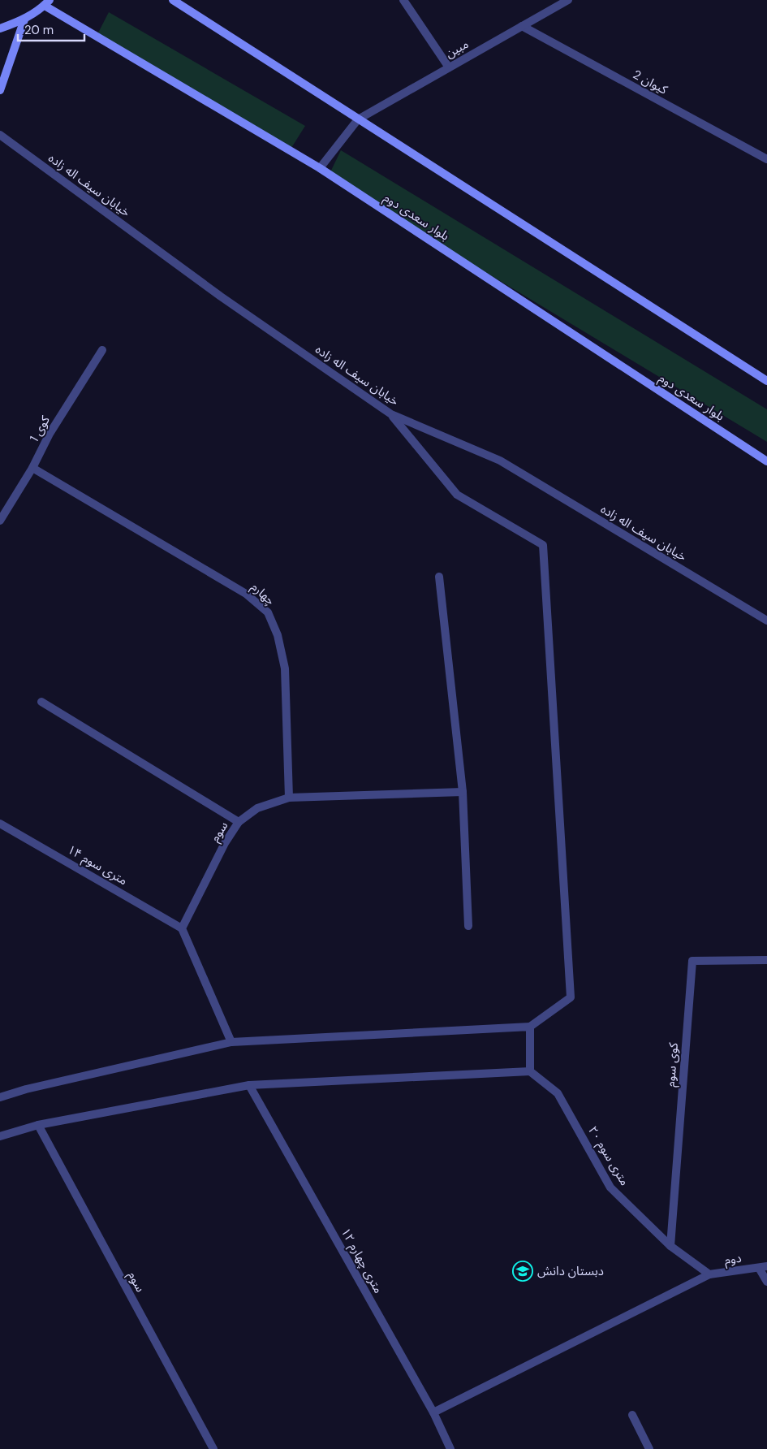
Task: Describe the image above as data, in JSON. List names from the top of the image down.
{
  "streets": {
    "main road": ["بلوار سعدی دوم"],
    "street": [
      "مبین",
      "کیوان 2",
      "خیابان سیف اله زاده",
      "کوی 1",
      "چهارم",
      "سوم",
      "۱۴ متری سوم",
      "کوی سوم",
      "۲۰ متری سوم",
      "دوم",
      "۱۲ متری چهارم"
    ]
  },
  "crossings": [
    ["مبین", "کیوان 2"],
    ["کوی 1", "چهارم"],
    ["سوم", "۱۴ متری سوم"],
    ["کوی سوم", "۲۰ متری سوم"],
    ["۲۰ متری سوم", "دوم"],
    ["دوم", "۱۲ متری چهارم"]
  ],
  "places": {
    "school or university": ["دبستان دانش"]
  },
  "scale_bar": "20 m"
}
